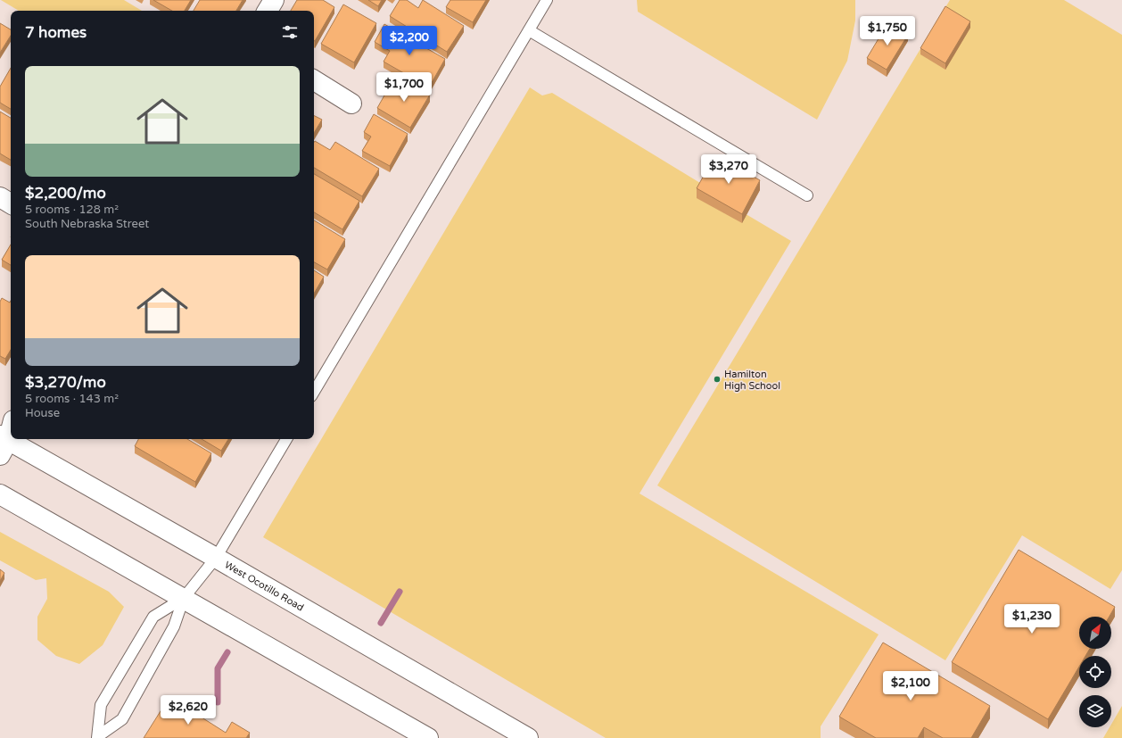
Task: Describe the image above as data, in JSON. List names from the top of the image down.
{
  "streets": {
    "main road": ["West Ocotillo Road"]
  },
  "places": ["Hamilton High School"],
  "north": "top right",
  "page": {
    "heading": "7 homes",
    "price": [
      "$1,750",
      "$2,200",
      "$1,700",
      "$3,270",
      "$1,230",
      "$2,100",
      "$2,620"
    ],
    "list": [
      {
        "name": "$2,200/mo",
        "note": "5 rooms · 128 m² · South Nebraska Street"
      },
      {
        "name": "$3,270/mo",
        "note": "5 rooms · 143 m² · House"
      }
    ]
  }
}
